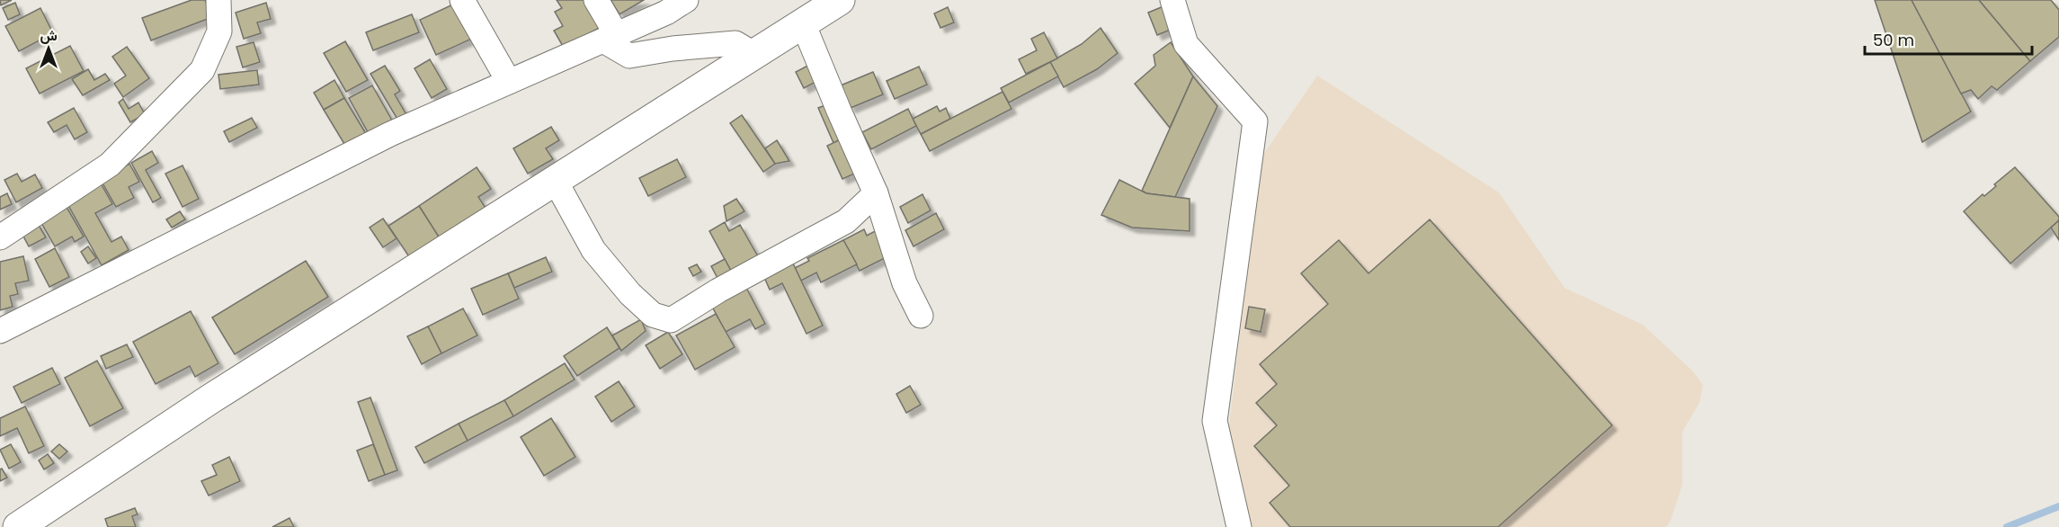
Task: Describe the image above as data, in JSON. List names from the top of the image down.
{
  "scale_bar": "50 m",
  "north": "top"
}
